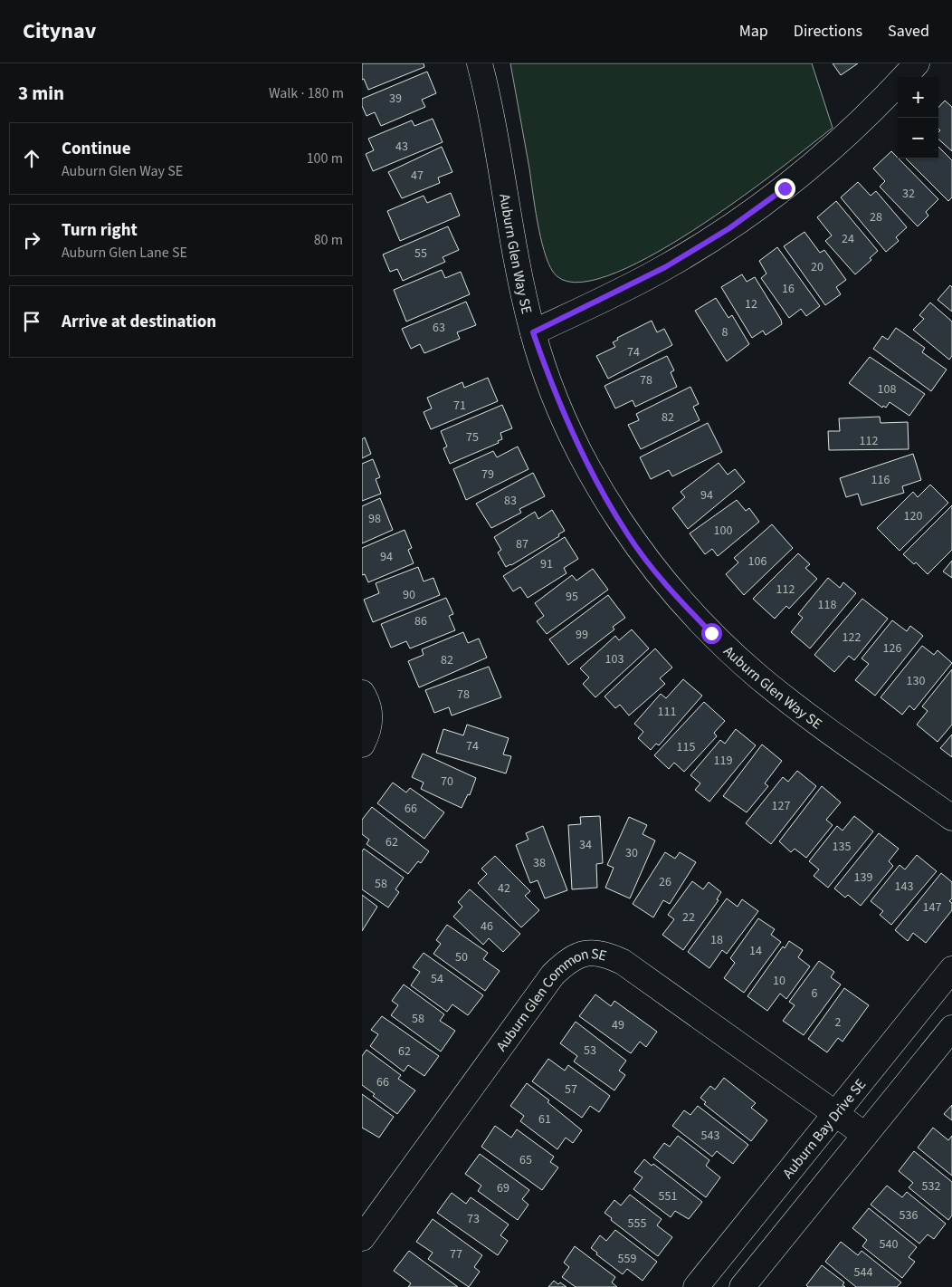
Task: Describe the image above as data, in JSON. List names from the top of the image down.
{
  "streets": {
    "street": ["Auburn Glen Way SE", "Auburn Glen Common SE", "Auburn Bay Drive SE"]
  },
  "crossings": [
    ["Auburn Glen Common SE", "Auburn Bay Drive SE"]
  ],
  "house_numbers": [
    "39",
    "43",
    "47",
    "32",
    "28",
    "24",
    "55",
    "20",
    "16",
    "12",
    "63",
    "8",
    "74",
    "78",
    "108",
    "71",
    "82",
    "75",
    "112",
    "79",
    "116",
    "94",
    "83",
    "120",
    "98",
    "100",
    "87",
    "94",
    "106",
    "91",
    "112",
    "90",
    "95",
    "118",
    "86",
    "99",
    "122",
    "126",
    "103",
    "82",
    "130",
    "78",
    "111",
    "74",
    "115",
    "119",
    "70",
    "127",
    "66",
    "62",
    "34",
    "135",
    "30",
    "38",
    "139",
    "26",
    "58",
    "143",
    "42",
    "147",
    "22",
    "46",
    "18",
    "14",
    "50",
    "54",
    "10",
    "6",
    "58",
    "2",
    "49",
    "53",
    "62",
    "66",
    "57",
    "61",
    "543",
    "65",
    "532",
    "69",
    "551",
    "536",
    "73",
    "555",
    "540",
    "77",
    "559",
    "544"
  ],
  "page": {
    "header": "Citynav",
    "nav": ["Map", "Directions", "Saved"],
    "heading": ["3 min", "Walk · 180 m"],
    "map_buttons": ["+", "−"],
    "list": [
      ["Continue", "Auburn Glen Way SE", "100 m"],
      ["Turn right", "Auburn Glen Lane SE", "80 m"],
      "Arrive at destination"
    ]
  }
}
